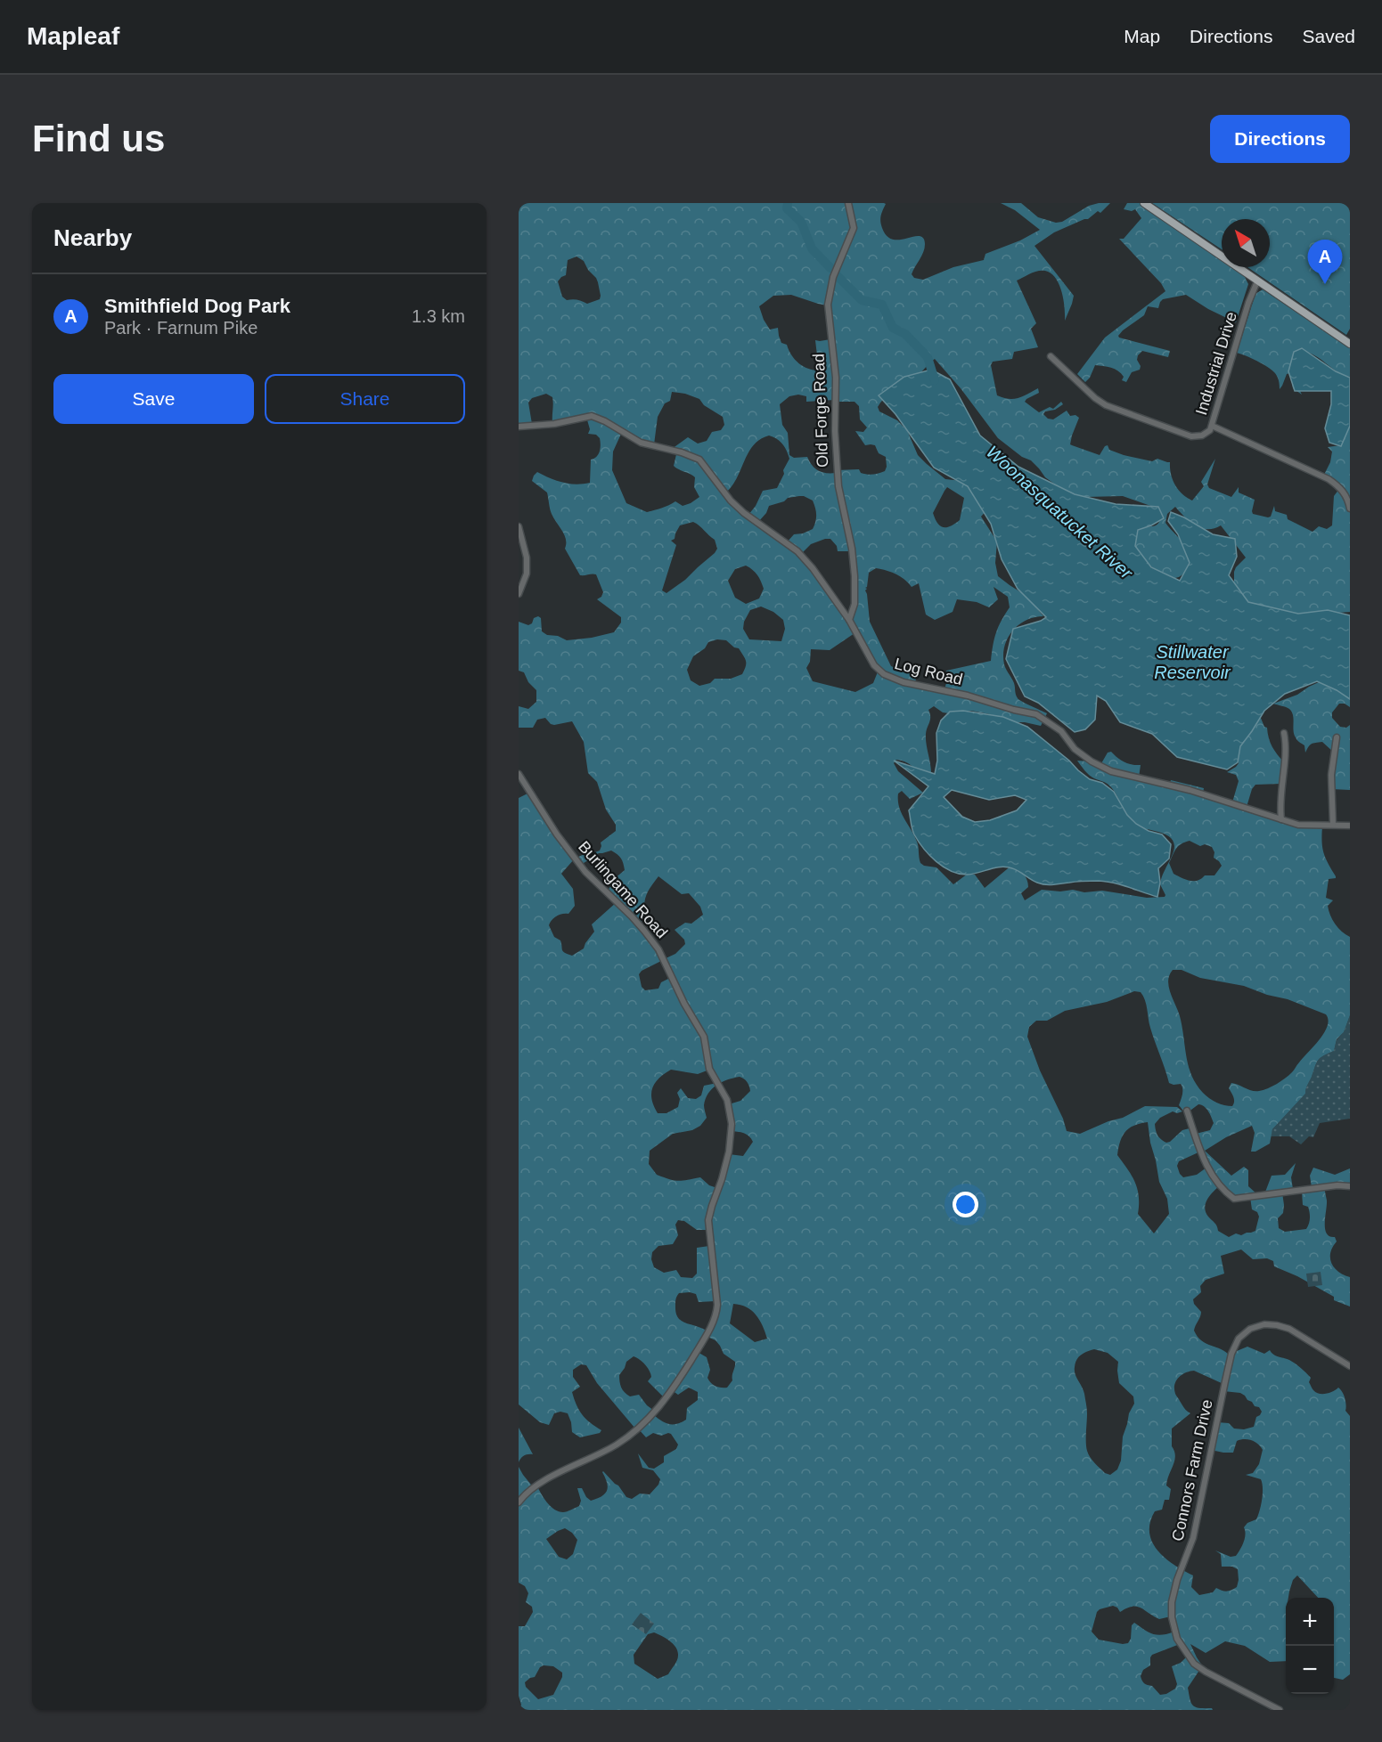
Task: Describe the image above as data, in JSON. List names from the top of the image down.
{
  "streets": {
    "street": [
      "Industrial Drive",
      "Old Forge Road",
      "Log Road",
      "Burlingame Road",
      "Connors Farm Drive"
    ]
  },
  "crossings": [
    ["Old Forge Road", "Log Road"]
  ],
  "water": ["Woonasquatucket River", "Stillwater Reservoir"],
  "north": "top left",
  "page": {
    "header": "Mapleaf",
    "nav": ["Map", "Directions", "Saved"],
    "buttons": [
      "Directions",
      ["Save", "Share"]
    ],
    "title": "Find us",
    "heading": "Nearby",
    "pins": "A",
    "list": [
      {
        "mark": "A",
        "name": "Smithfield Dog Park",
        "note": "Park · Farnum Pike",
        "value": "1.3 km"
      }
    ],
    "map_buttons": ["+", "−"]
  }
}
